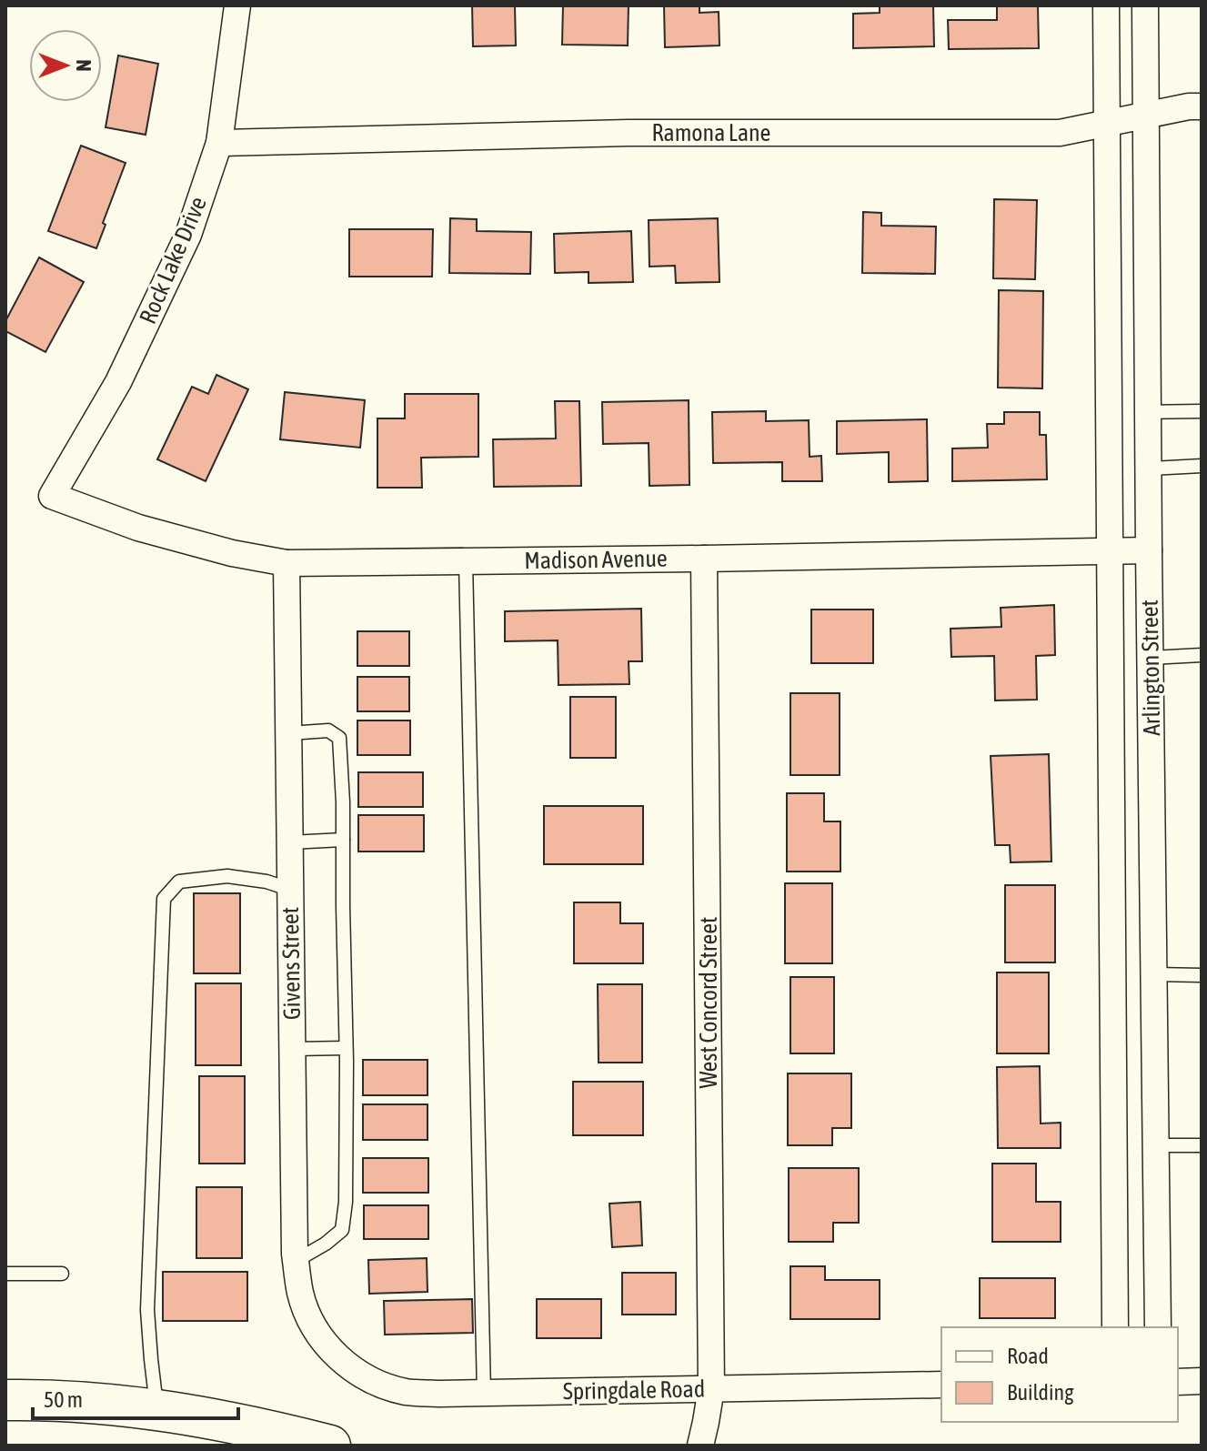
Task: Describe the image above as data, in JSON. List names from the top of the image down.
{
  "streets": {
    "street": [
      "Ramona Lane",
      "Rock Lake Drive",
      "Madison Avenue",
      "Arlington Street",
      "Givens Street",
      "West Concord Street",
      "Springdale Road"
    ]
  },
  "crossings": [
    ["Ramona Lane", "Rock Lake Drive"],
    ["Ramona Lane", "Arlington Street"],
    ["Rock Lake Drive", "Madison Avenue"],
    ["Madison Avenue", "Arlington Street"],
    ["Madison Avenue", "Givens Street"],
    ["Madison Avenue", "West Concord Street"],
    ["Givens Street", "Springdale Road"],
    ["West Concord Street", "Springdale Road"]
  ],
  "legend": ["Road", "Building"],
  "scale_bar": "50 m",
  "north": "right"
}
